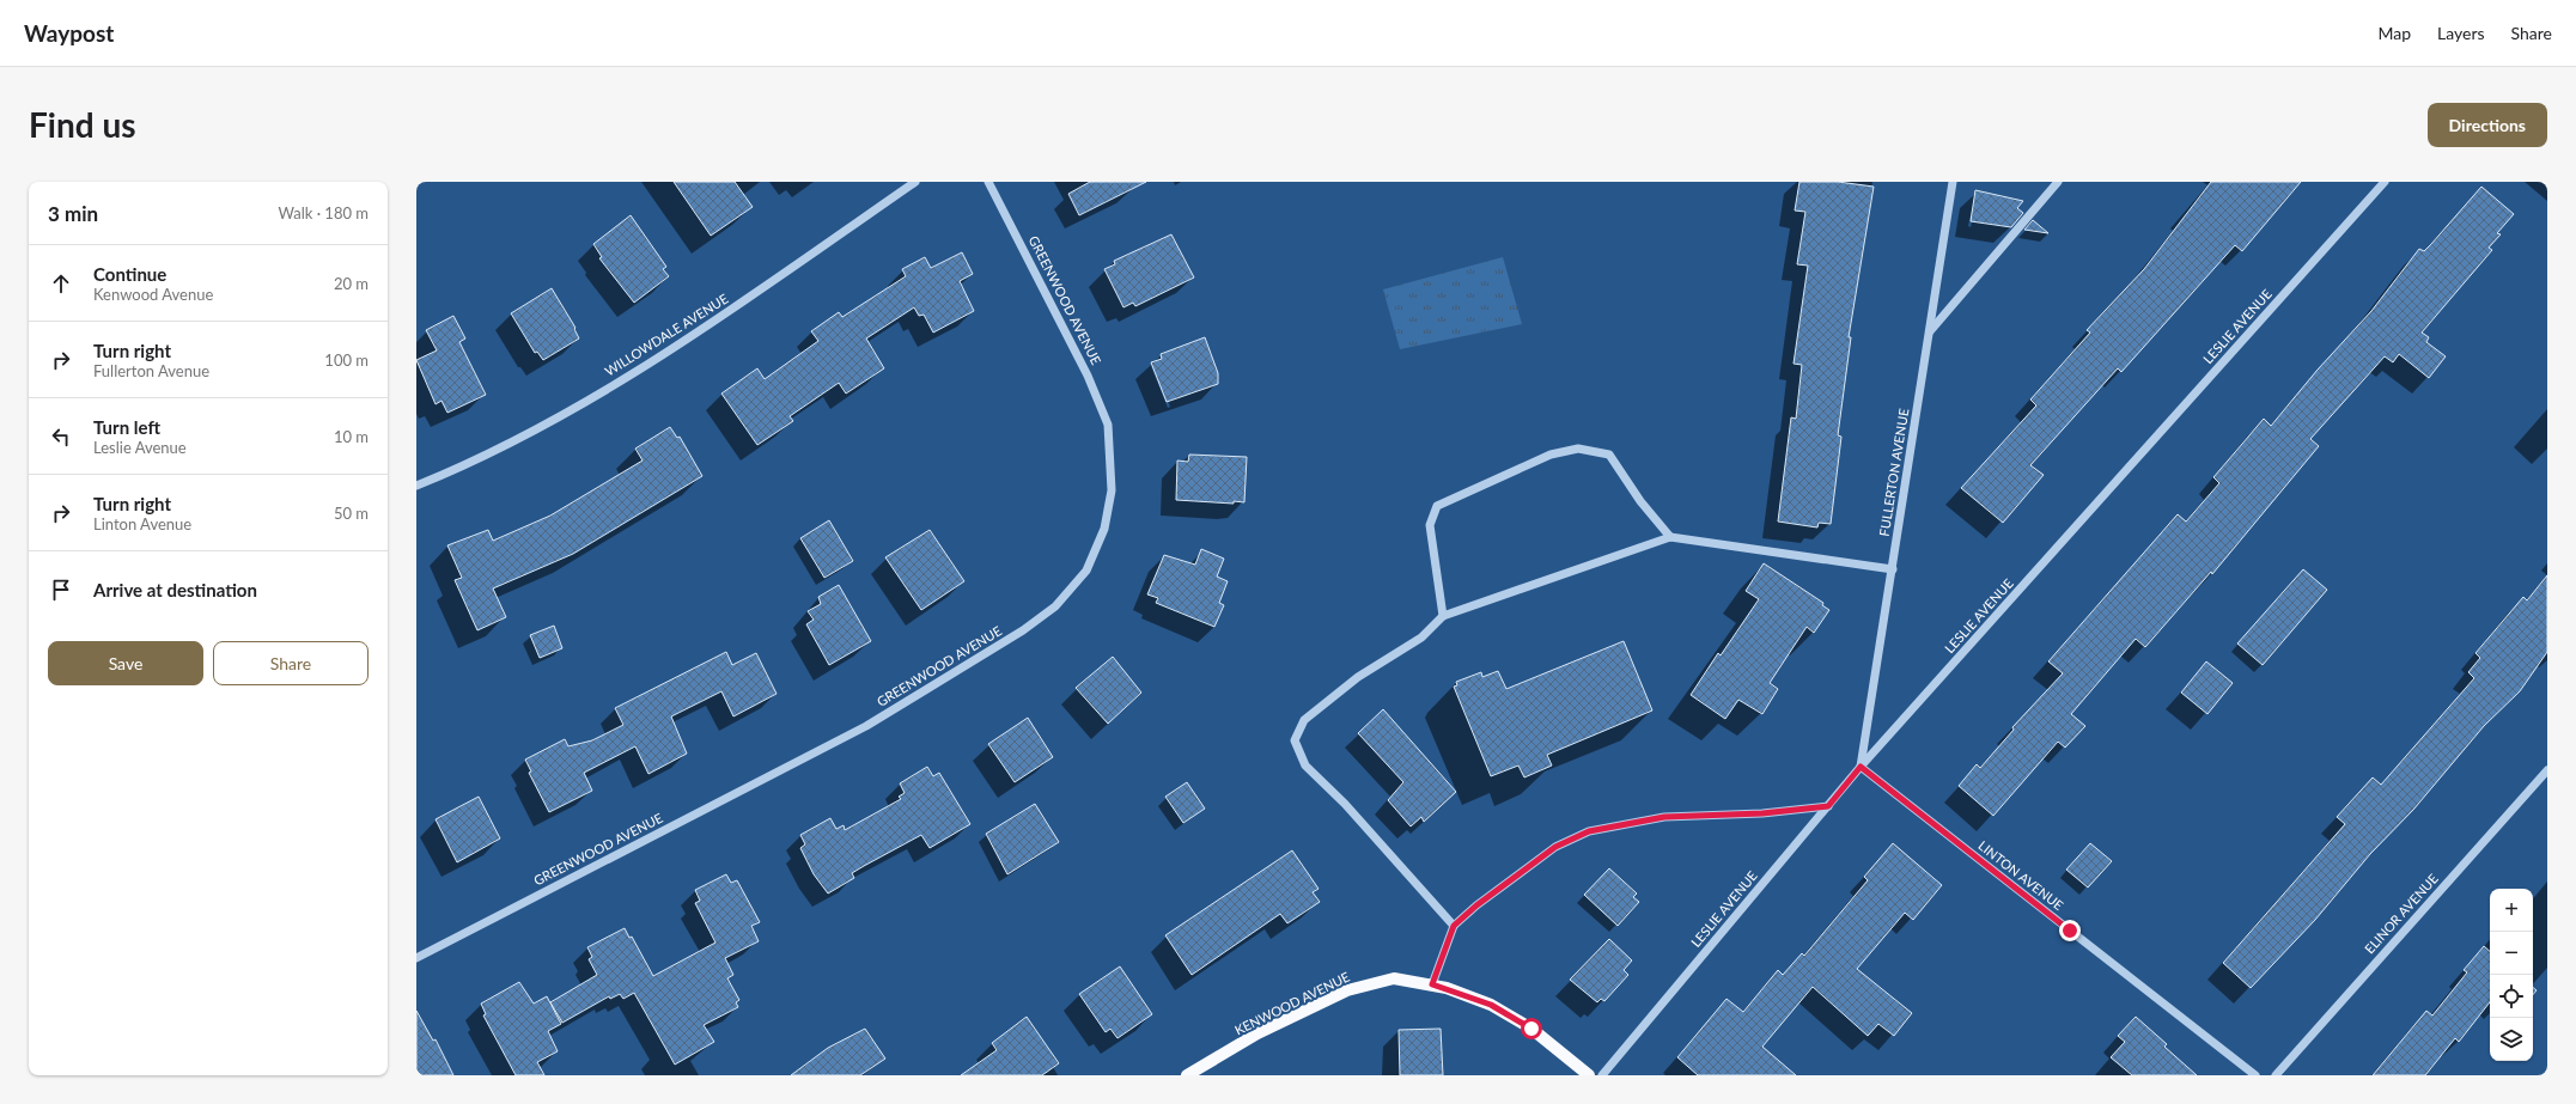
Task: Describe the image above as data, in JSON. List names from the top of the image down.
{
  "streets": {
    "main road": ["KENWOOD AVENUE"],
    "street": [
      "GREENWOOD AVENUE",
      "LESLIE AVENUE",
      "WILLOWDALE AVENUE",
      "FULLERTON AVENUE",
      "LINTON AVENUE",
      "ELINOR AVENUE"
    ]
  },
  "crossings": [
    ["LESLIE AVENUE", "FULLERTON AVENUE"],
    ["LESLIE AVENUE", "LINTON AVENUE"],
    ["FULLERTON AVENUE", "LINTON AVENUE"]
  ],
  "page": {
    "header": "Waypost",
    "nav": ["Map", "Layers", "Share"],
    "buttons": [
      "Directions",
      ["Save", "Share"]
    ],
    "title": "Find us",
    "heading": ["3 min", "Walk · 180 m"],
    "list": [
      ["Continue", "Kenwood Avenue", "20 m"],
      ["Turn right", "Fullerton Avenue", "100 m"],
      ["Turn left", "Leslie Avenue", "10 m"],
      ["Turn right", "Linton Avenue", "50 m"],
      "Arrive at destination"
    ],
    "map_buttons": ["+", "−"]
  }
}
